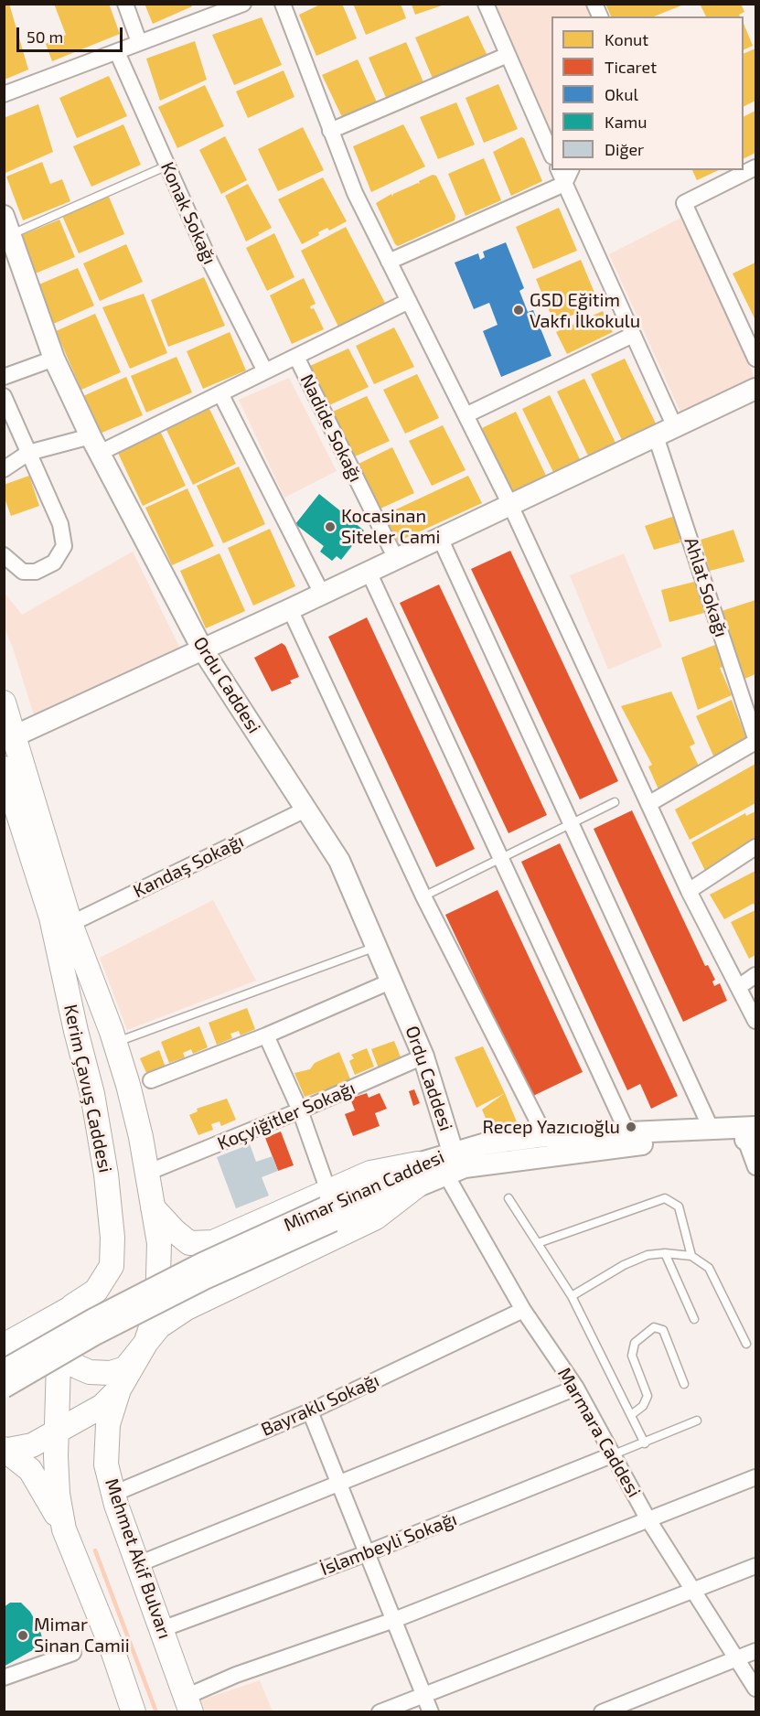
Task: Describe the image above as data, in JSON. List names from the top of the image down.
{
  "streets": {
    "main road": ["Kerim Çavuş Caddesi", "Mehmet Akif Bulvarı"],
    "street": [
      "Konak Sokağı",
      "Nadide Sokağı",
      "Ahlat Sokağı",
      "Ordu Caddesi",
      "Kandaş Sokağı",
      "Koçyiğitler Sokağı",
      "Mimar Sinan Caddesi",
      "Bayraklı Sokağı",
      "Marmara Caddesi",
      "İslambeyli Sokağı"
    ]
  },
  "crossings": [
    ["Ordu Caddesi", "Kandaş Sokağı"],
    ["Ordu Caddesi", "Koçyiğitler Sokağı"],
    ["Ordu Caddesi", "Mimar Sinan Caddesi"],
    ["Kandaş Sokağı", "Kerim Çavuş Caddesi"],
    ["Kerim Çavuş Caddesi", "Koçyiğitler Sokağı"],
    ["Kerim Çavuş Caddesi", "Mehmet Akif Bulvarı"],
    ["Mimar Sinan Caddesi", "Marmara Caddesi"],
    ["Bayraklı Sokağı", "Marmara Caddesi"],
    ["Bayraklı Sokağı", "Mehmet Akif Bulvarı"],
    ["Marmara Caddesi", "İslambeyli Sokağı"],
    ["İslambeyli Sokağı", "Mehmet Akif Bulvarı"]
  ],
  "places": [
    "GSD Eğitim Vakfı İlkokulu",
    "Kocasinan Siteler Cami",
    "Recep Yazıcıoğlu",
    "Mimar Sinan Camii"
  ],
  "legend": [
    "Konut",
    "Ticaret",
    "Okul",
    "Kamu",
    "Diğer"
  ],
  "scale_bar": "50 m"
}
